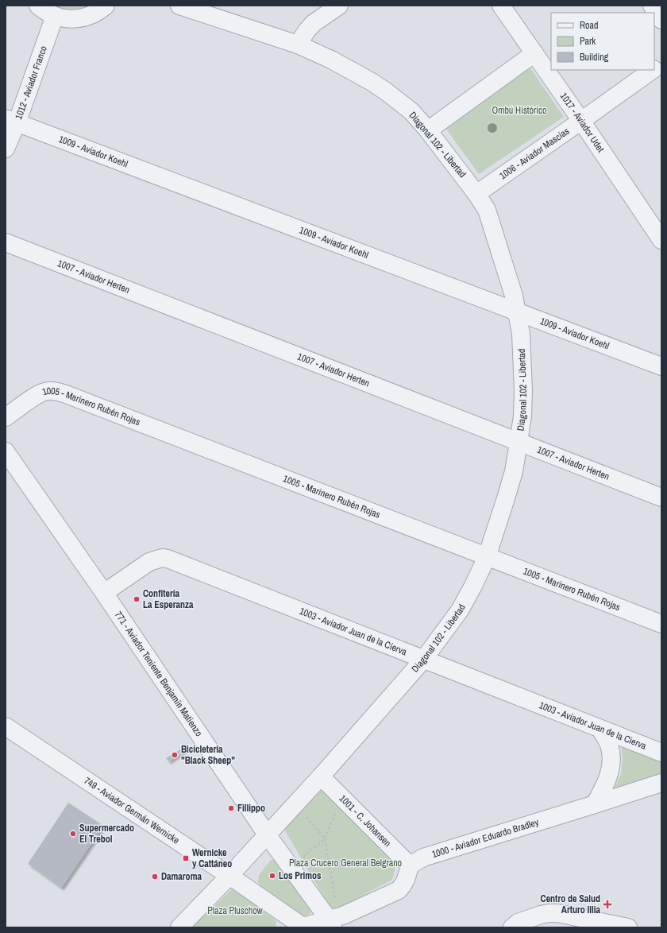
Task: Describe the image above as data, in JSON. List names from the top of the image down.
{
  "streets": {
    "street": [
      "1012 - Aviador Franco",
      "1017 - Aviador Udet",
      "Diagonal 102 - Libertad",
      "1009 - Aviador Koehl",
      "1006 - Aviador Mascías",
      "1007 - Aviador Herten",
      "1005 - Marinero Rubén Rojas",
      "1003 - Aviador Juan de la Cierva",
      "771 - Aviador Teniente Benjamín Matienzo",
      "749 - Aviador Germán Wernicke",
      "1001 - C. Johansen",
      "1000 - Aviador Eduardo Bradley"
    ]
  },
  "crossings": [
    ["1012 - Aviador Franco", "1009 - Aviador Koehl"],
    ["1017 - Aviador Udet", "1006 - Aviador Mascías"],
    ["Diagonal 102 - Libertad", "1009 - Aviador Koehl"],
    ["Diagonal 102 - Libertad", "1006 - Aviador Mascías"],
    ["Diagonal 102 - Libertad", "1007 - Aviador Herten"],
    ["Diagonal 102 - Libertad", "1005 - Marinero Rubén Rojas"],
    ["Diagonal 102 - Libertad", "1003 - Aviador Juan de la Cierva"],
    ["Diagonal 102 - Libertad", "771 - Aviador Teniente Benjamín Matienzo"],
    ["Diagonal 102 - Libertad", "749 - Aviador Germán Wernicke"],
    ["Diagonal 102 - Libertad", "1001 - C. Johansen"],
    ["1003 - Aviador Juan de la Cierva", "771 - Aviador Teniente Benjamín Matienzo"],
    ["1001 - C. Johansen", "1000 - Aviador Eduardo Bradley"]
  ],
  "parks": ["Ombú Histórico", "Plaza Crucero General Belgrano", "Plaza Pluschow"],
  "places": {
    "other": [
      "Confitería La Esperanza",
      "Bicicletería \"Black Sheep\"",
      "Fillippo",
      "Supermercado El Trebol",
      "Los Primos",
      "Damaroma"
    ],
    "transit": ["Wernicke y Cattáneo"],
    "health": ["Centro de Salud Arturo Illia"]
  },
  "legend": ["Road", "Park", "Building"]
}
